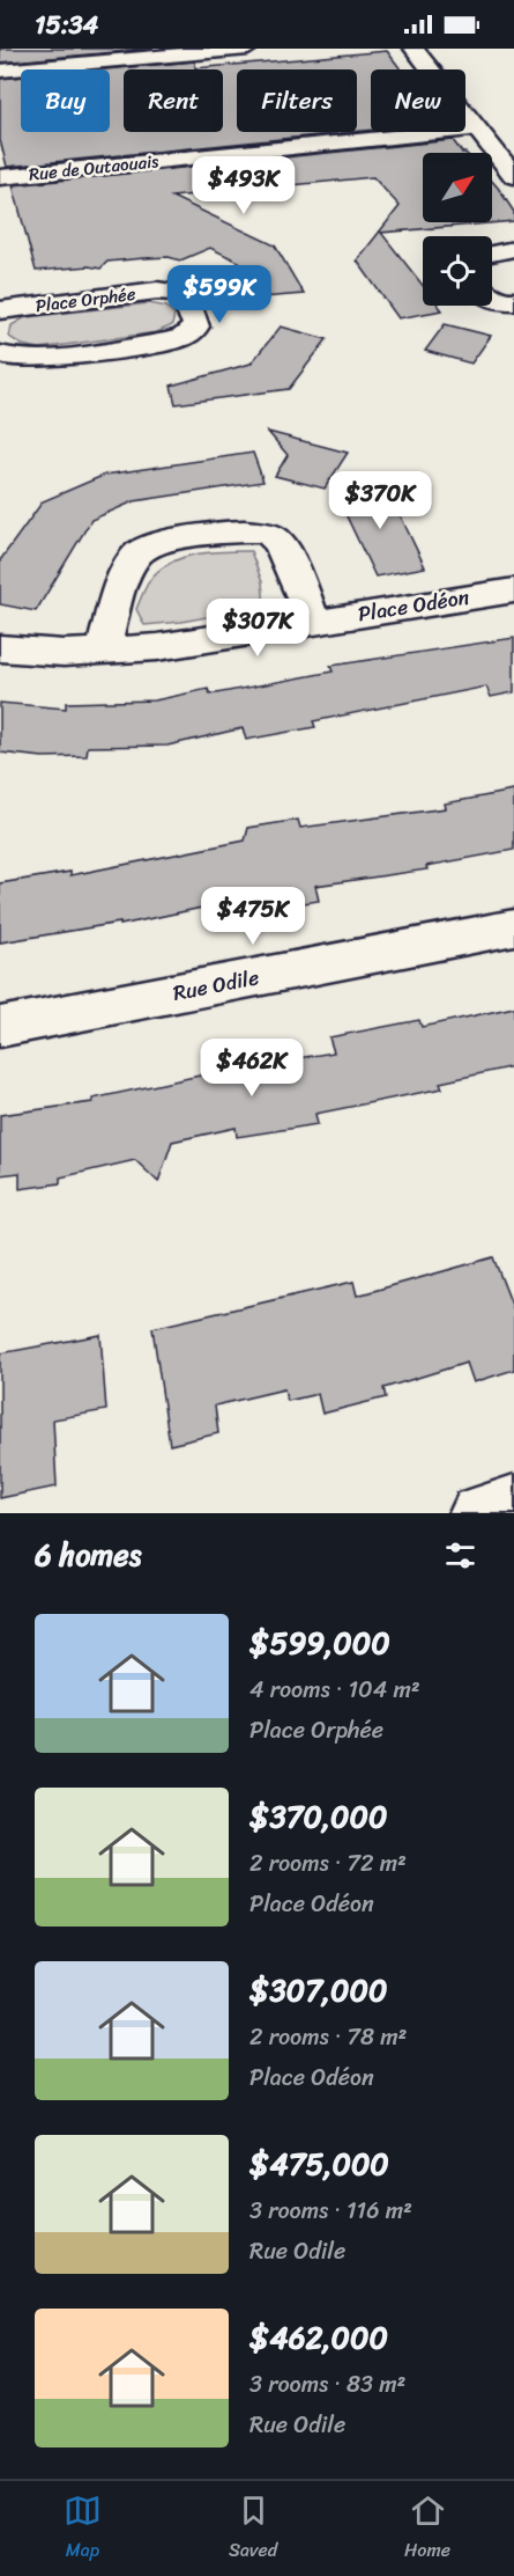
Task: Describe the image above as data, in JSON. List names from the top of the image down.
{
  "streets": {
    "street": [
      "Rue de Outaouais",
      "Place Orphée",
      "Place Odéon",
      "Rue Odile"
    ]
  },
  "north": "top right",
  "page": {
    "status": "15:34",
    "chip": [
      "Buy",
      "Rent",
      "Filters",
      "New"
    ],
    "price": [
      "$493K",
      "$599K",
      "$370K",
      "$307K",
      "$475K",
      "$462K"
    ],
    "heading": "6 homes",
    "list": [
      {
        "name": "$599,000",
        "note": "4 rooms · 104 m² · Place Orphée"
      },
      {
        "name": "$370,000",
        "note": "2 rooms · 72 m² · Place Odéon"
      },
      {
        "name": "$307,000",
        "note": "2 rooms · 78 m² · Place Odéon"
      },
      {
        "name": "$475,000",
        "note": "3 rooms · 116 m² · Rue Odile"
      },
      {
        "name": "$462,000",
        "note": "3 rooms · 83 m² · Rue Odile"
      }
    ],
    "tabs": ["Map", "Saved", "Home"]
  }
}
